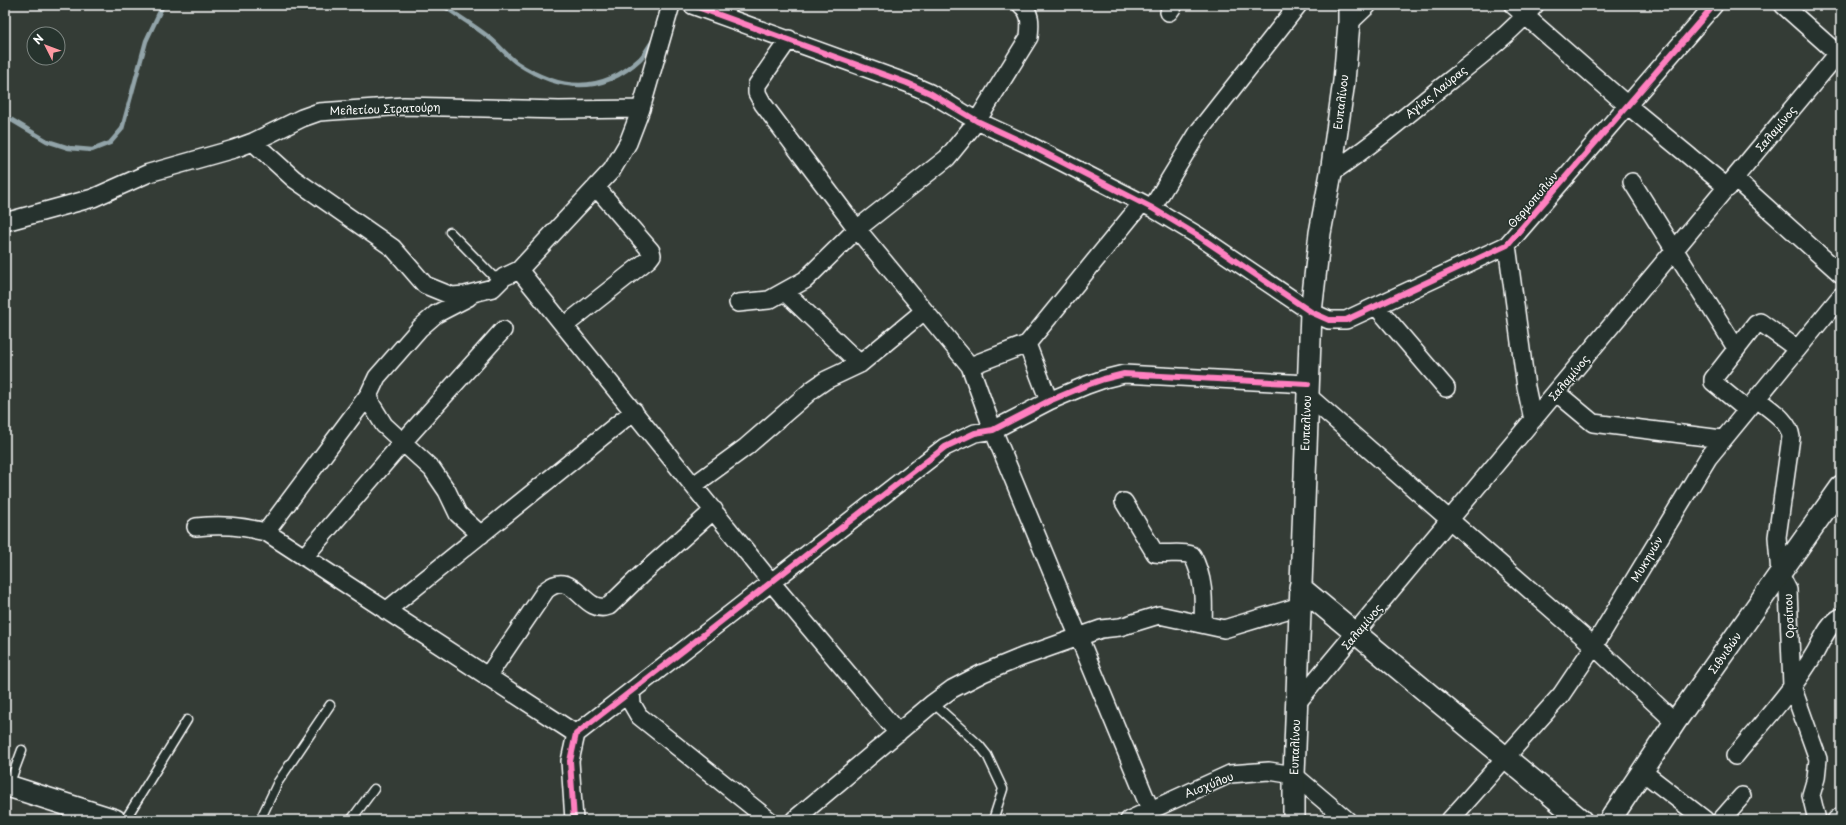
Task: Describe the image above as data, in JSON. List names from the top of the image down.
{
  "streets": {
    "street": [
      "Αγίας Λαύρας",
      "Ευπαλίνου",
      "Μελετίου Στρατούρη",
      "Σαλαμίνος",
      "Θερμοπυλών",
      "Μυκηνών",
      "Ορσίπου",
      "Σιθνιδών",
      "Αισχύλου"
    ]
  },
  "crossings": [
    ["Αγίας Λαύρας", "Ευπαλίνου"],
    ["Ευπαλίνου", "Σαλαμίνος"],
    ["Ευπαλίνου", "Θερμοπυλών"],
    ["Ευπαλίνου", "Αισχύλου"],
    ["Μυκηνών", "Ορσίπου"],
    ["Ορσίπου", "Σιθνιδών"]
  ],
  "north": "top left"
}
